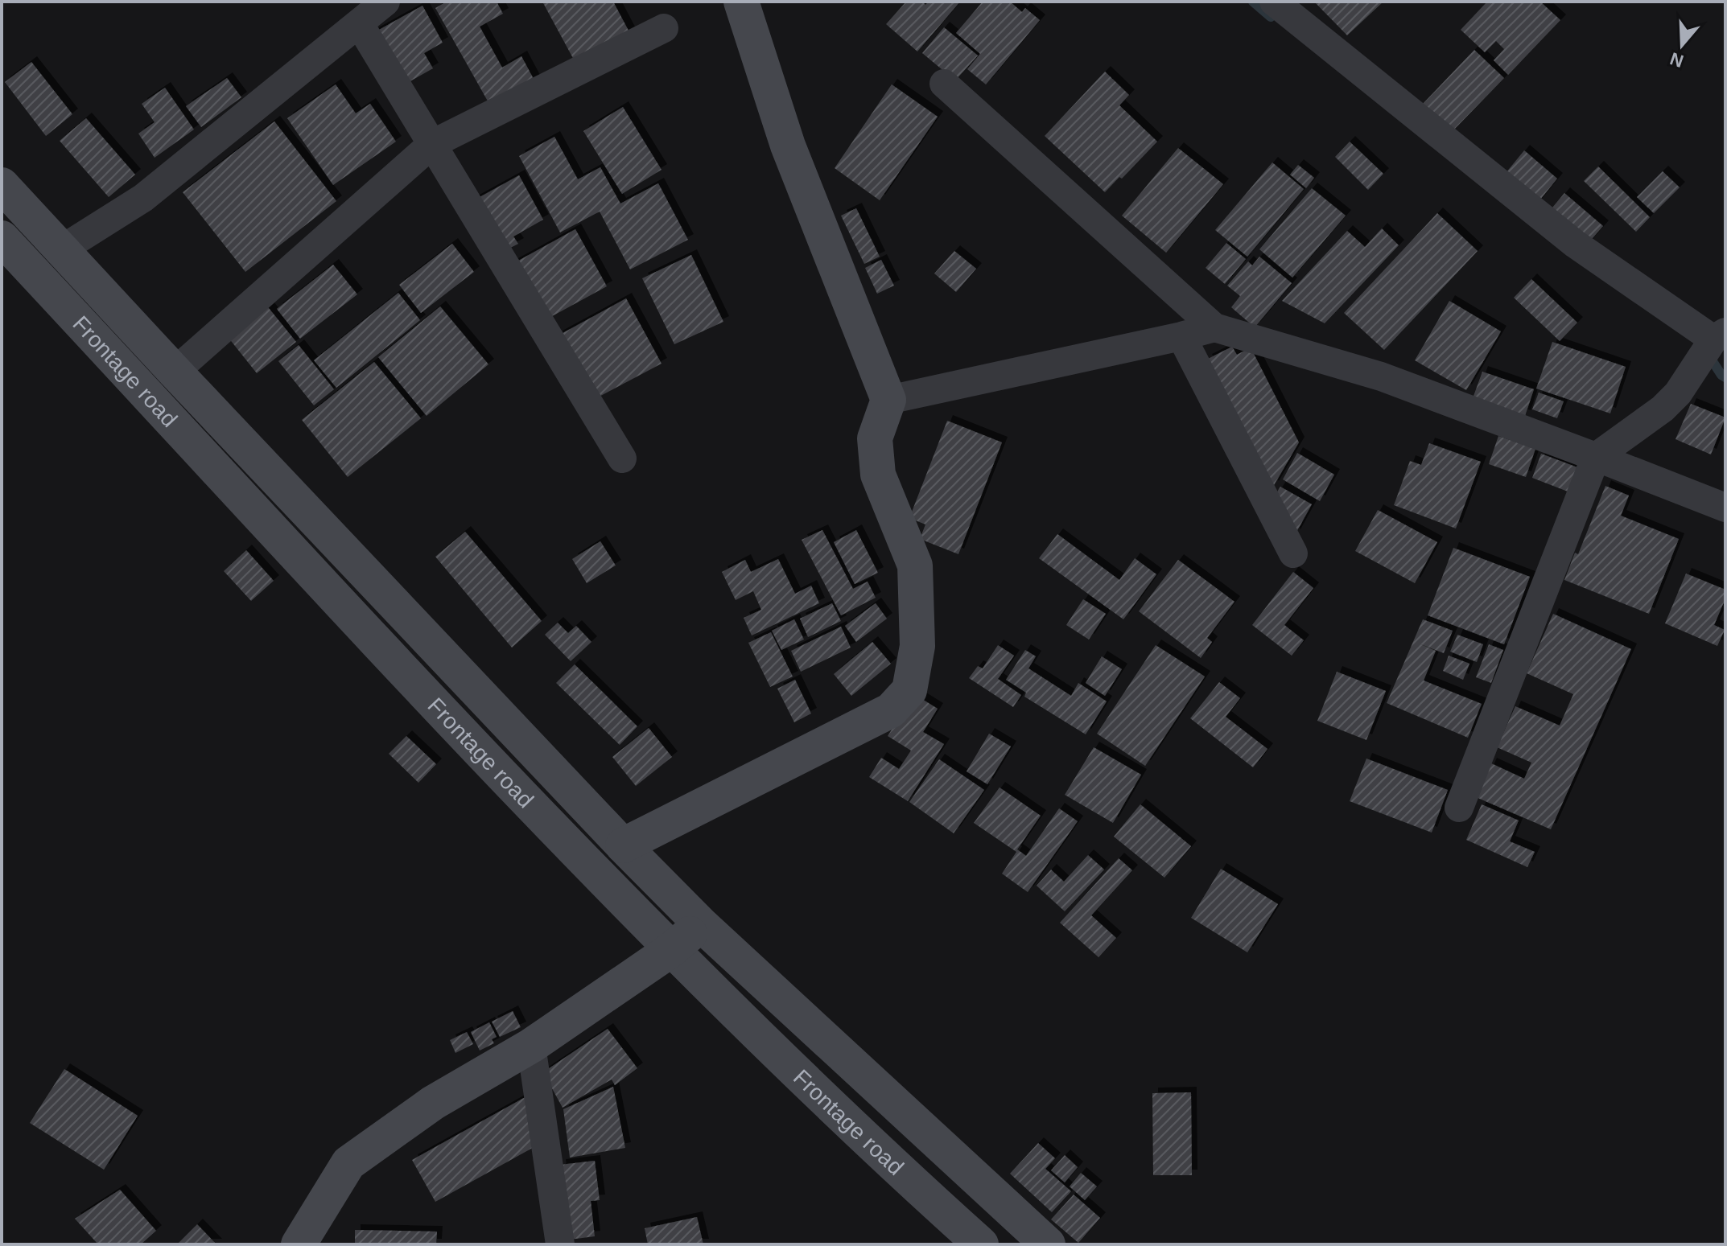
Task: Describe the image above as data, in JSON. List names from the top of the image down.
{
  "streets": {
    "main road": ["Frontage road"]
  },
  "north": "bottom"
}
